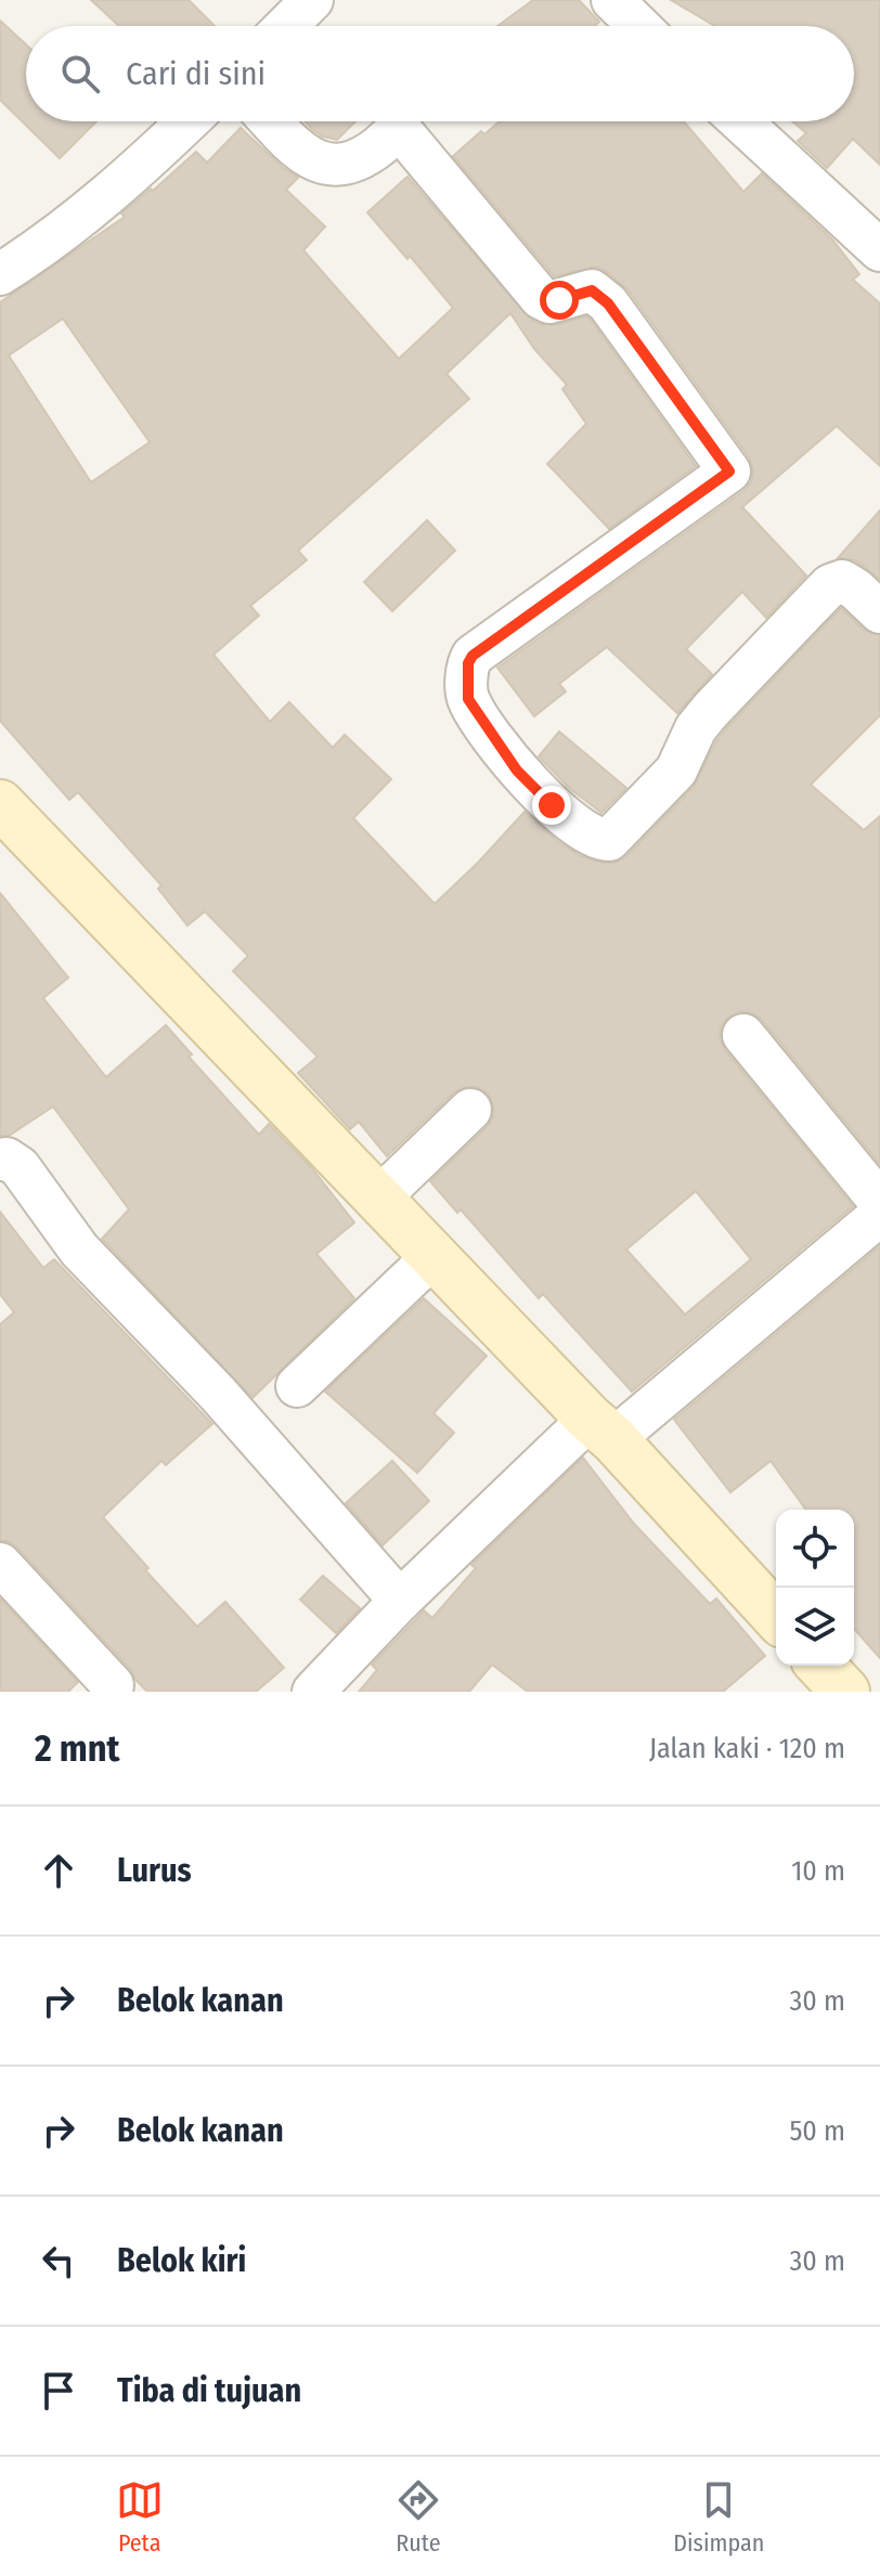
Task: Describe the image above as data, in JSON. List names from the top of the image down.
{
  "page": {
    "search": "Cari di sini",
    "heading": ["2 mnt", "Jalan kaki · 120 m"],
    "list": [
      ["Lurus", "10 m"],
      ["Belok kanan", "30 m"],
      ["Belok kanan", "50 m"],
      ["Belok kiri", "30 m"],
      "Tiba di tujuan"
    ],
    "nav": ["Peta", "Rute", "Disimpan"]
  }
}
